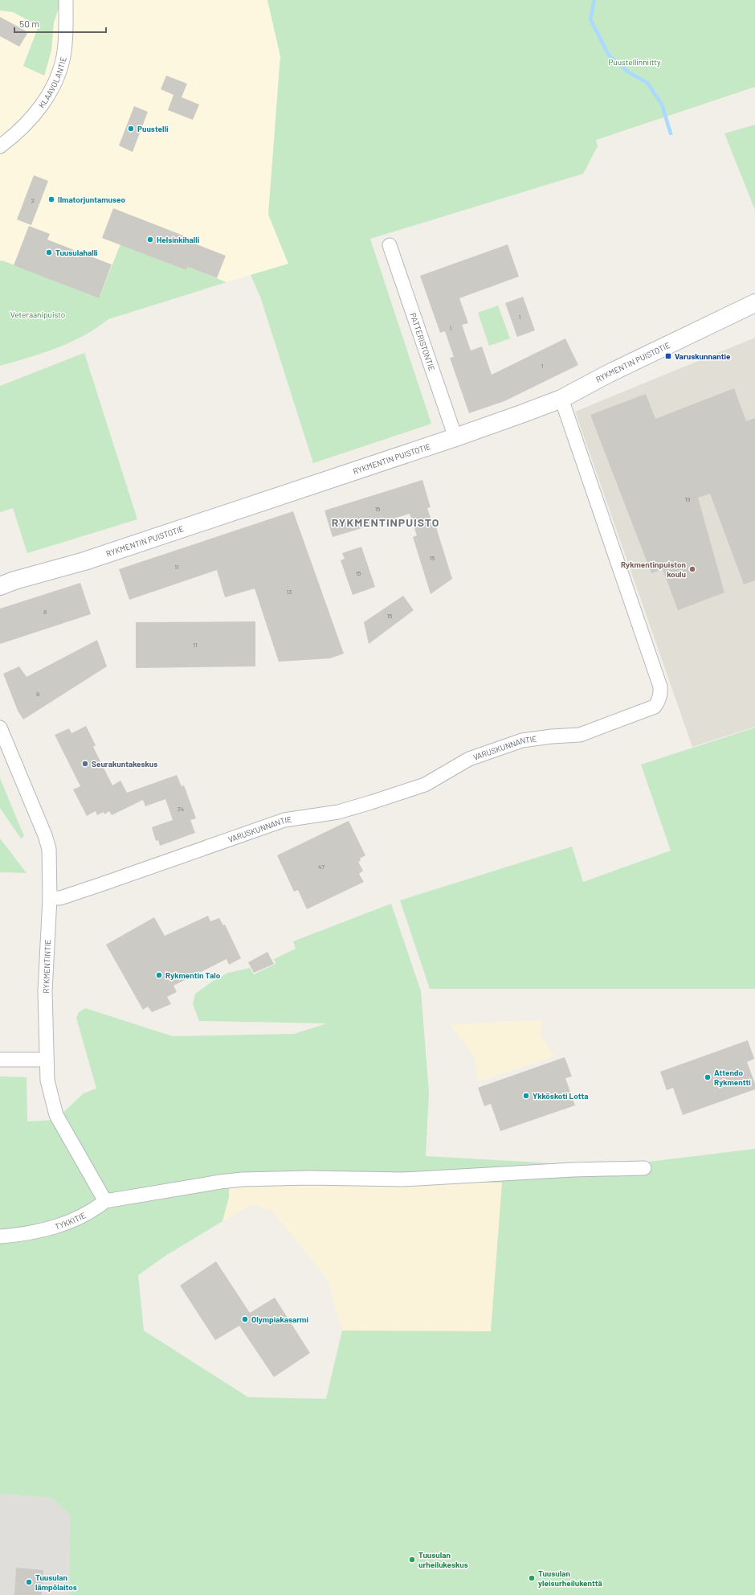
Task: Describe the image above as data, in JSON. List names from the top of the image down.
{
  "streets": {
    "street": [
      "KLAAVOLANTIE",
      "PATTERISTONTIE",
      "RYKMENTIN PUISTOTIE",
      "VARUSKUNNANTIE",
      "RYKMENTINTIE",
      "TYKKITIE"
    ]
  },
  "crossings": [
    ["PATTERISTONTIE", "RYKMENTIN PUISTOTIE"],
    ["RYKMENTIN PUISTOTIE", "VARUSKUNNANTIE"],
    ["VARUSKUNNANTIE", "RYKMENTINTIE"],
    ["RYKMENTINTIE", "TYKKITIE"]
  ],
  "districts": ["RYKMENTINPUISTO"],
  "parks": ["Puustellinniitty", "Veteraanipuisto"],
  "places": {
    "other": [
      "Puustelli",
      "Ilmatorjuntamuseo",
      "Helsinkihalli",
      "Tuusulahalli",
      "Rykmentinpuiston koulu",
      "Seurakuntakeskus",
      "Rykmentin Talo",
      "Attendo Rykmentti",
      "Ykköskoti Lotta",
      "Olympiakasarmi",
      "Tuusulan urheilukeskus",
      "Tuusulan yleisurheilukenttä",
      "Tuusulan lämpölaitos"
    ],
    "transit": ["Varuskunnantie"]
  },
  "house_numbers": [
    "2",
    "1",
    "1",
    "1",
    "19",
    "15",
    "15",
    "11",
    "15",
    "13",
    "8",
    "15",
    "11",
    "8",
    "34",
    "47"
  ],
  "scale_bar": "50 m"
}
